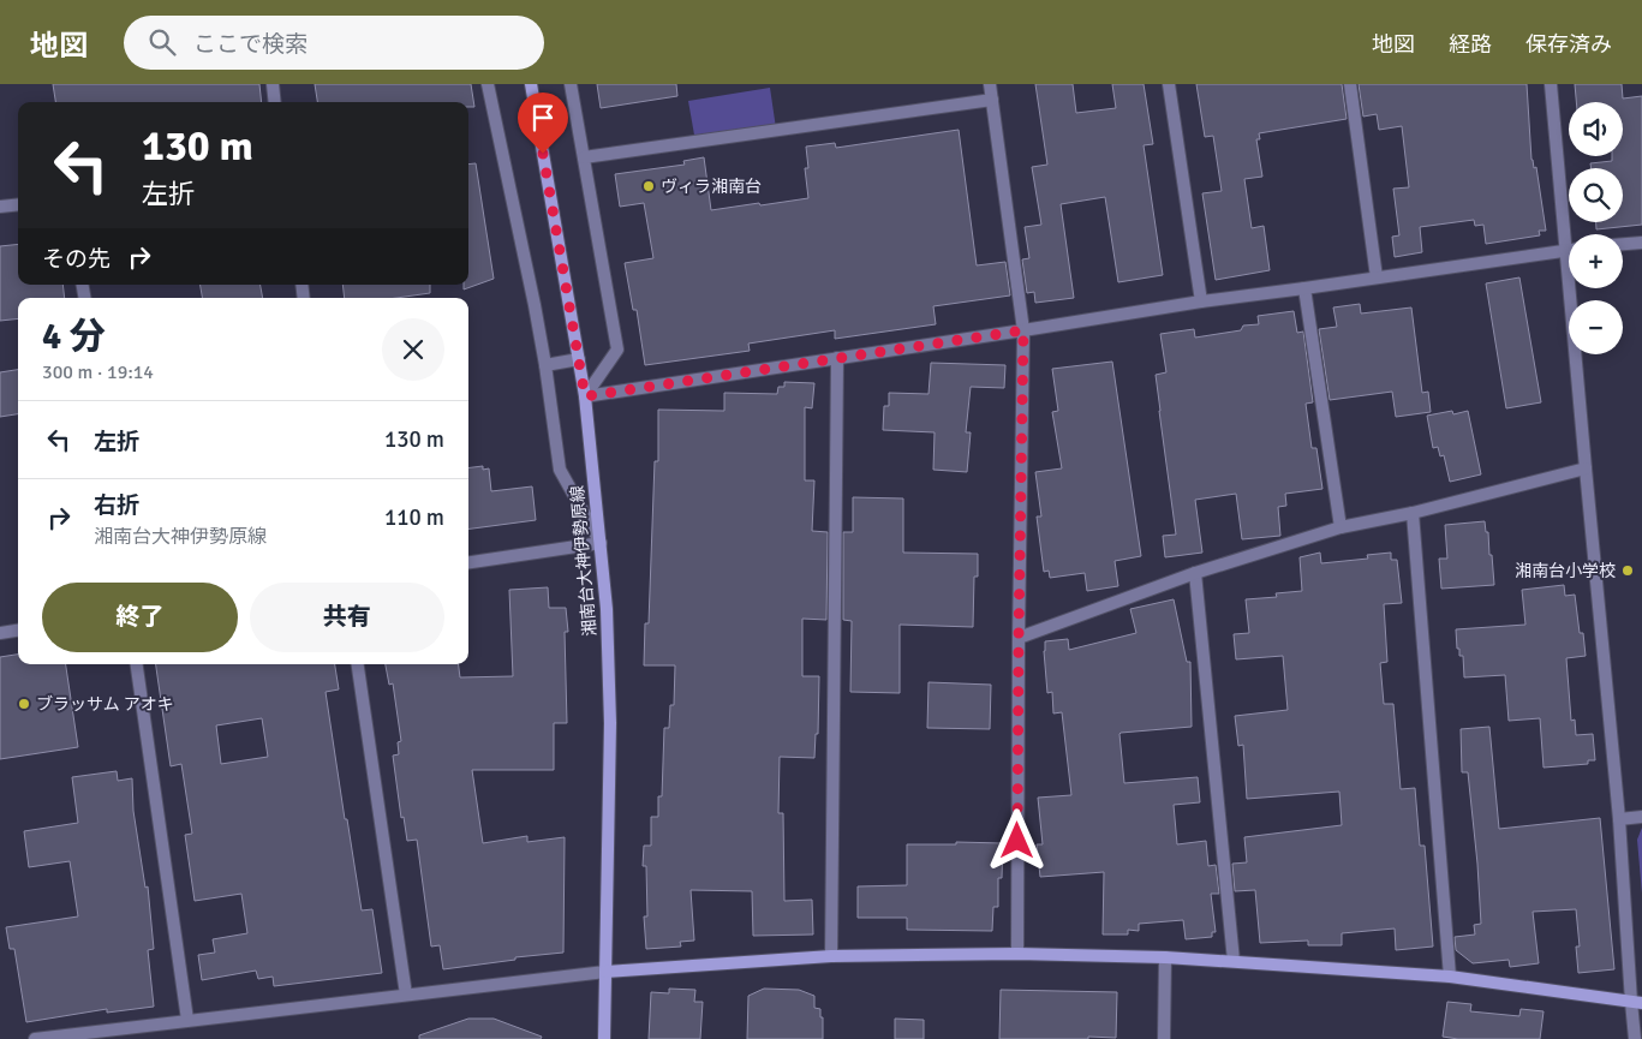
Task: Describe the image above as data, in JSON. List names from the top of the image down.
{
  "streets": {
    "street": ["湘南台大神伊勢原線"]
  },
  "places": ["ヴィラ湘南台", "湘南台小学校", "ブラッサム アオキ"],
  "page": {
    "header": "地図",
    "search": "ここで検索",
    "nav": ["地図", "経路", "保存済み"],
    "map_buttons": ["+", "−"],
    "turn": ["130 m", "左折"],
    "then": "その先",
    "heading": ["4 分", "300 m · 19:14"],
    "list": [
      {
        "name": "左折",
        "value": "130 m"
      },
      {
        "name": "右折",
        "note": "湘南台大神伊勢原線",
        "value": "110 m"
      }
    ],
    "buttons": ["終了", "共有"]
  }
}
